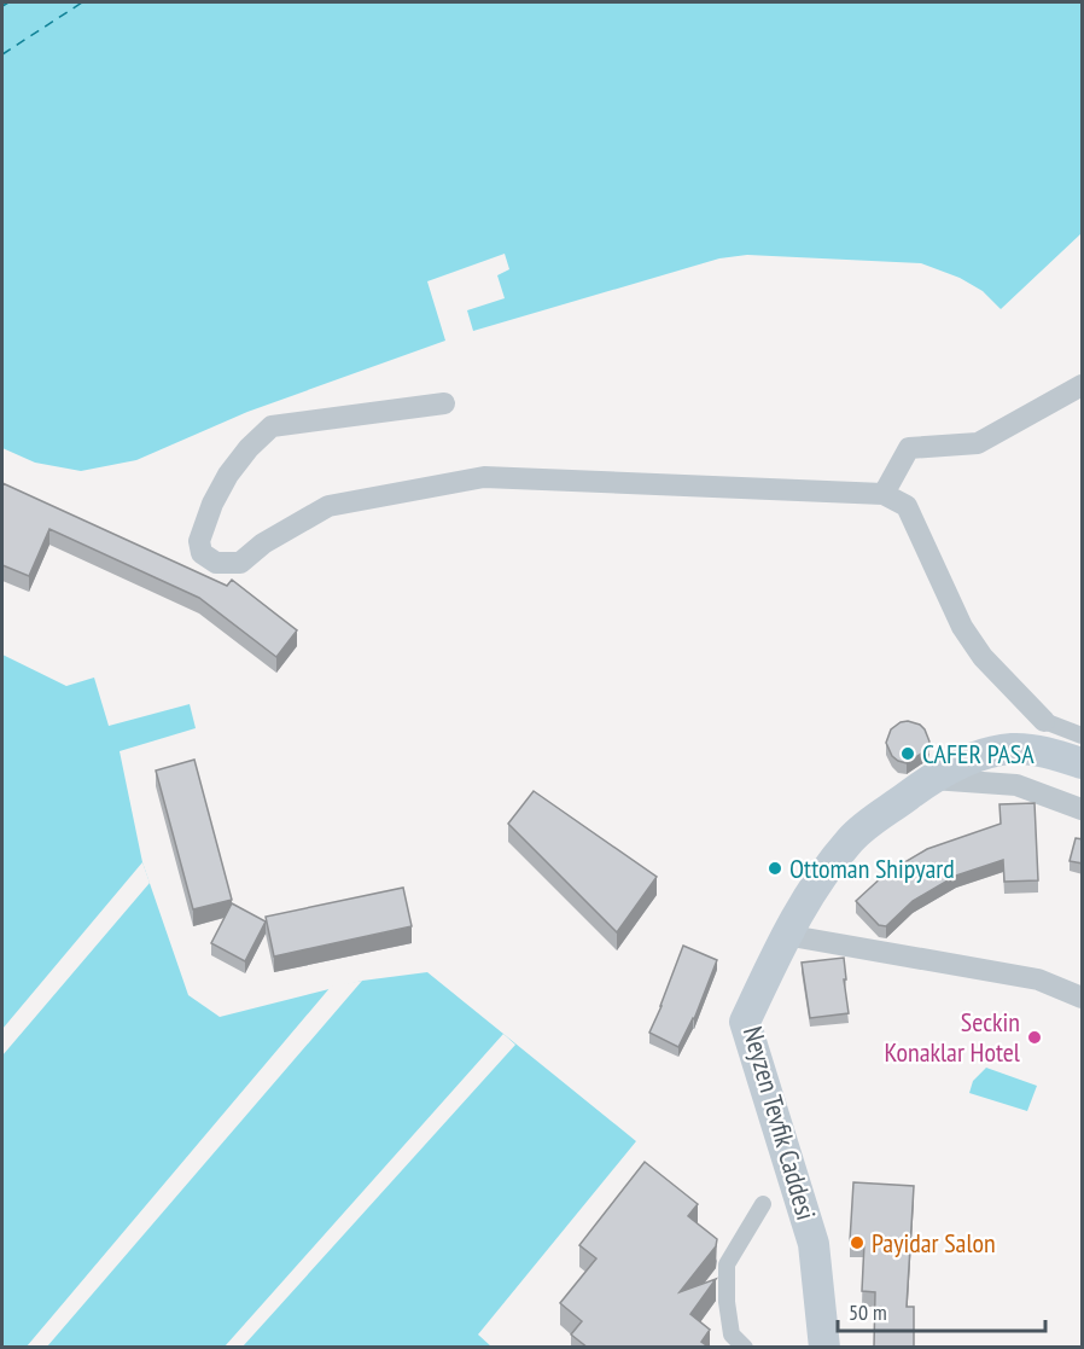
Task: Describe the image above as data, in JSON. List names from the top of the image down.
{
  "streets": {
    "main road": ["Neyzen Tevfik Caddesi"]
  },
  "places": [
    "CAFER PASA",
    "Ottoman Shipyard",
    "Seckin Konaklar Hotel",
    "Payidar Salon"
  ],
  "scale_bar": "50 m"
}
